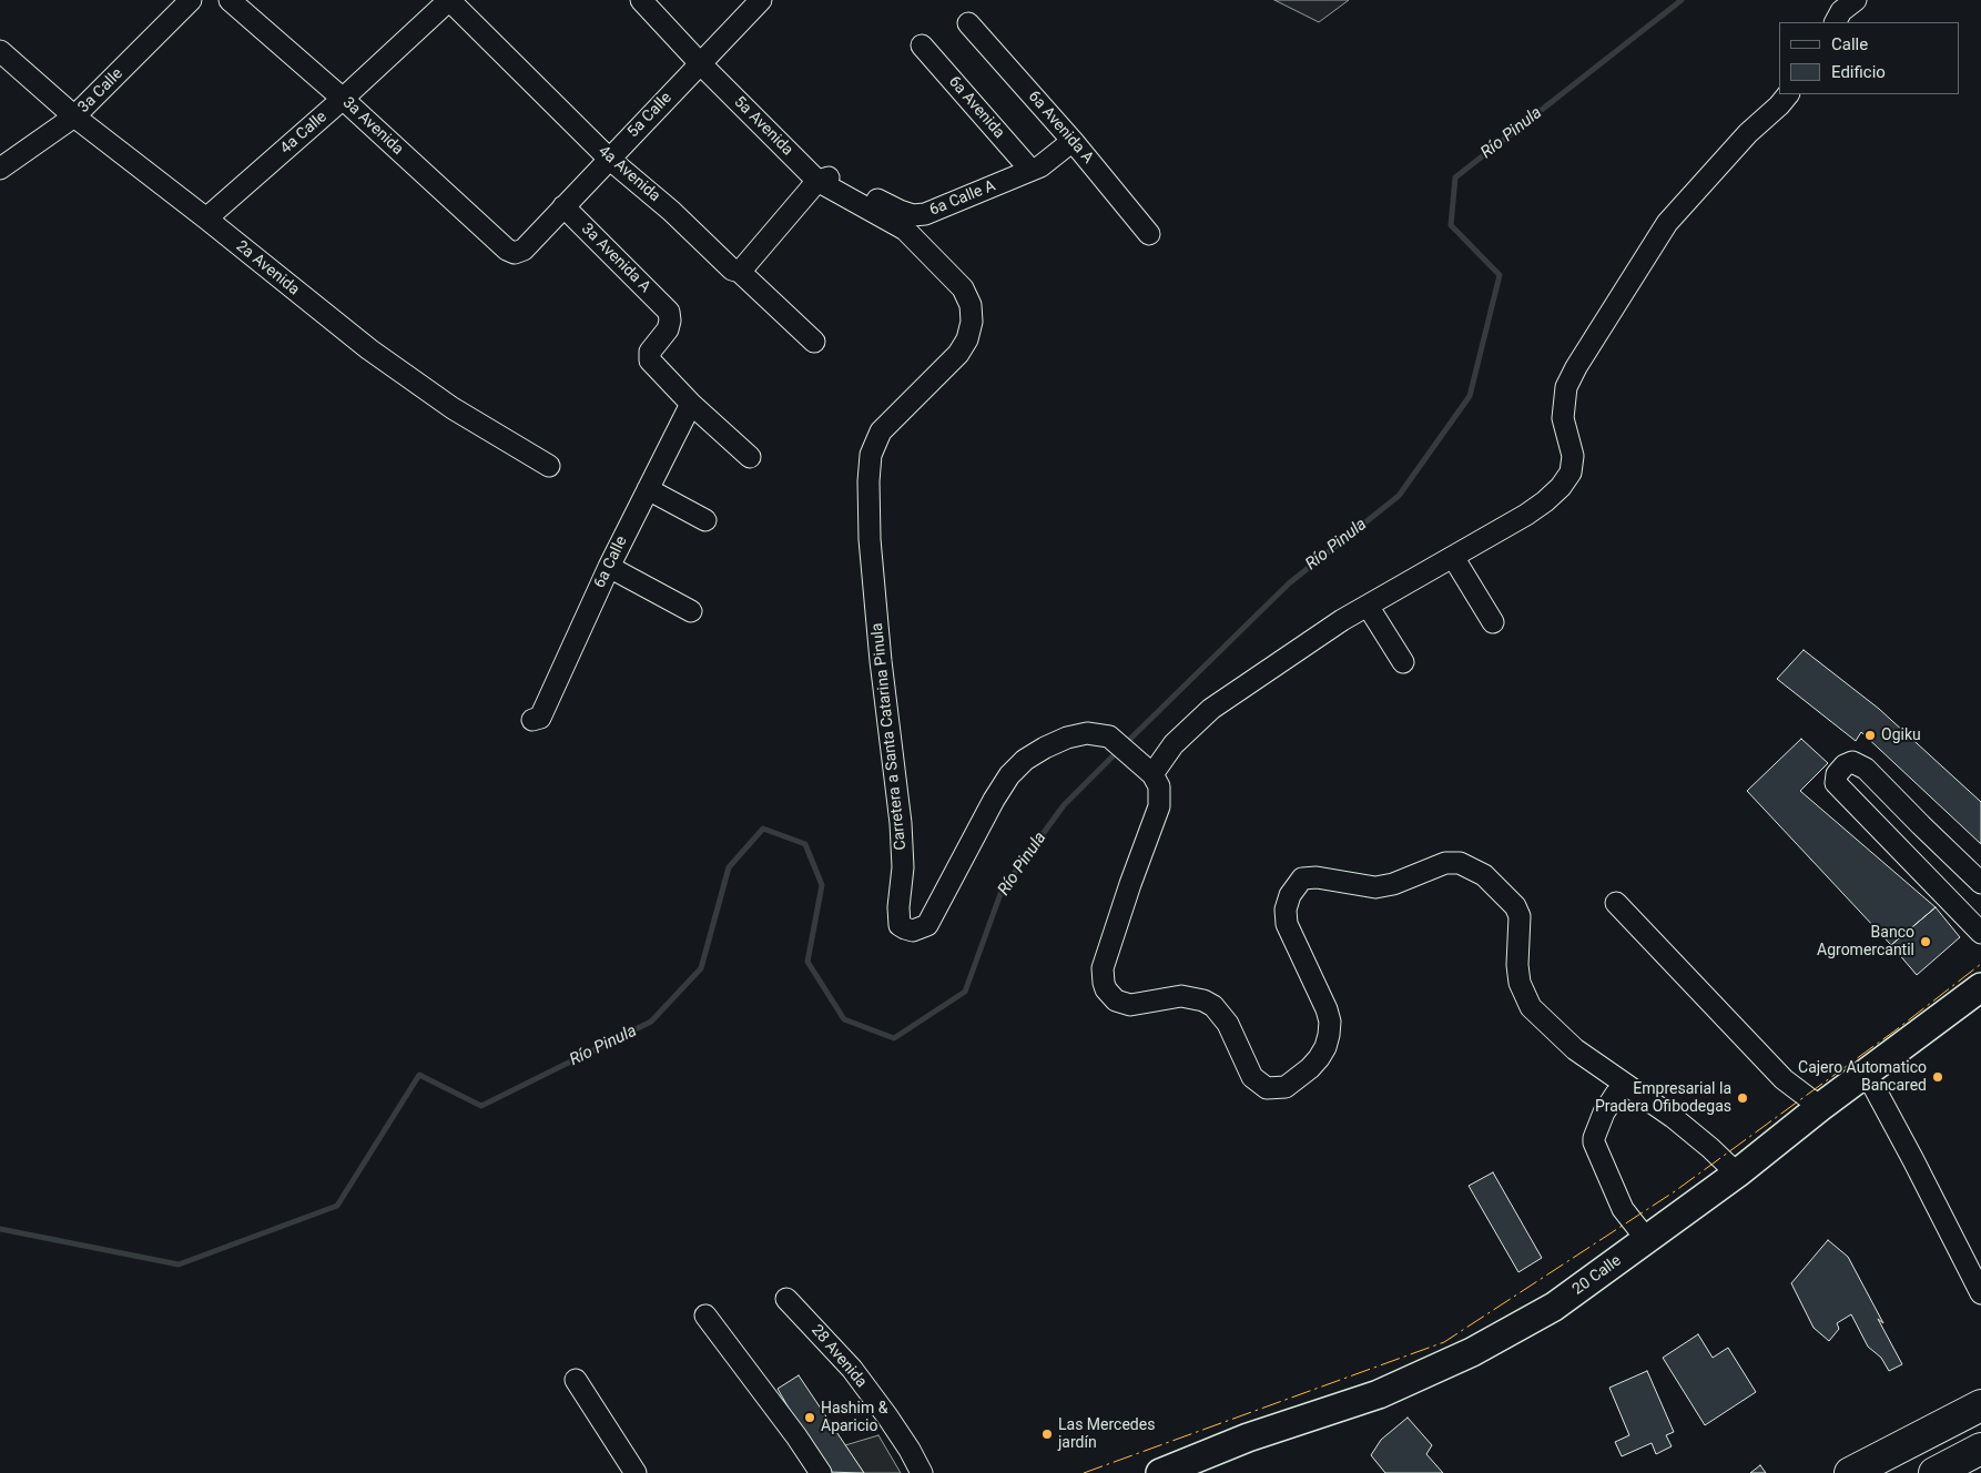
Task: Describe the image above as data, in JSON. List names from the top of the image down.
{
  "streets": {
    "main road": ["20 Calle"],
    "street": [
      "3a Calle",
      "6a Avenida",
      "5a Calle",
      "3a Avenida",
      "5a Avenida",
      "6a Avenida A",
      "4a Calle",
      "4a Avenida",
      "6a Calle A",
      "3a Avenida A",
      "2a Avenida",
      "6a Calle",
      "Carretera a Santa Catarina Pinula",
      "28 Avenida"
    ]
  },
  "crossings": [
    ["3a Calle", "2a Avenida"],
    ["6a Avenida", "6a Calle A"],
    ["5a Calle", "3a Avenida"],
    ["5a Calle", "5a Avenida"],
    ["5a Calle", "4a Avenida"],
    ["5a Calle", "3a Avenida A"],
    ["3a Avenida", "4a Calle"],
    ["5a Avenida", "6a Calle A"],
    ["5a Avenida", "Carretera a Santa Catarina Pinula"],
    ["6a Avenida A", "6a Calle A"],
    ["4a Calle", "4a Avenida"],
    ["4a Calle", "2a Avenida"],
    ["3a Avenida A", "6a Calle"]
  ],
  "water": ["Río Pinula"],
  "places": [
    "Ogiku",
    "Banco Agromercantil",
    "Cajero Automatico Bancared",
    "Empresarial la Pradera Ofibodegas",
    "Hashim & Aparicio",
    "Las Mercedes jardín"
  ],
  "legend": ["Calle", "Edificio"]
}
